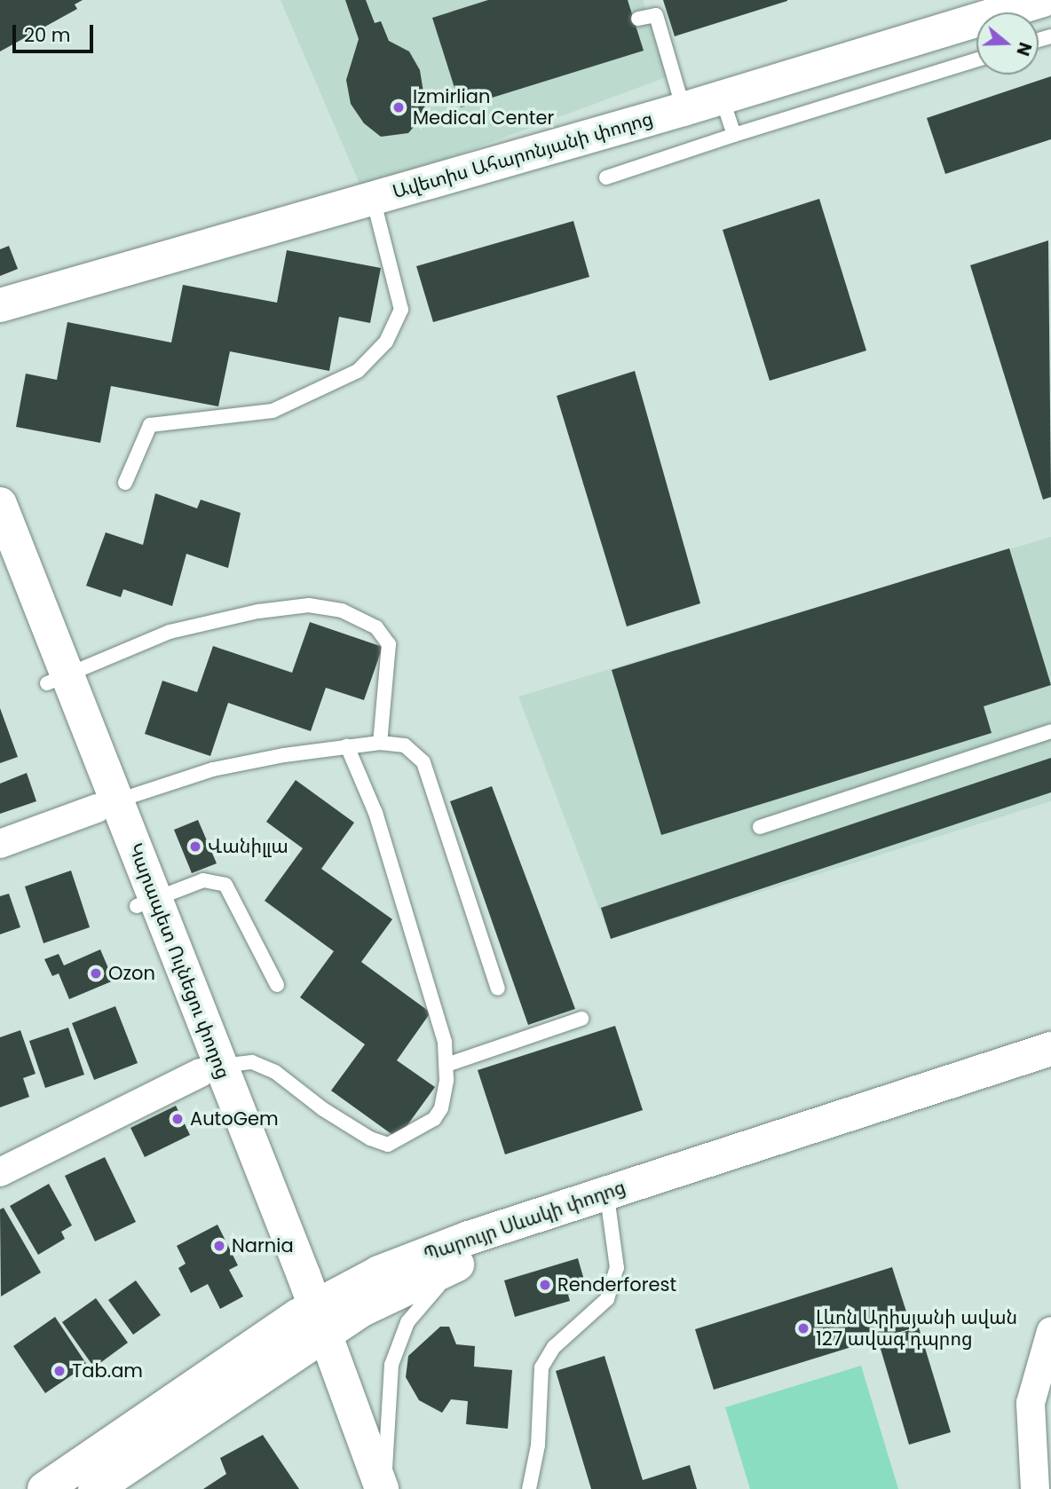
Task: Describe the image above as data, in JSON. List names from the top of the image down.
{
  "streets": {
    "street": ["Ավետիս Ահարոնյանի փողոց", "Կարապետ Ուլնեցու փողոց", "Պարույր Սևակի փողոց"]
  },
  "crossings": [
    ["Կարապետ Ուլնեցու փողոց", "Պարույր Սևակի փողոց"]
  ],
  "places": [
    "Izmirlian Medical Center",
    "Վանիլլա",
    "Ozon",
    "AutoGem",
    "Narnia",
    "Renderforest",
    "Լևոն Արիսյանի ավան 127 ավագ դպրոց",
    "Tab.am"
  ],
  "scale_bar": "20 m",
  "north": "right"
}
